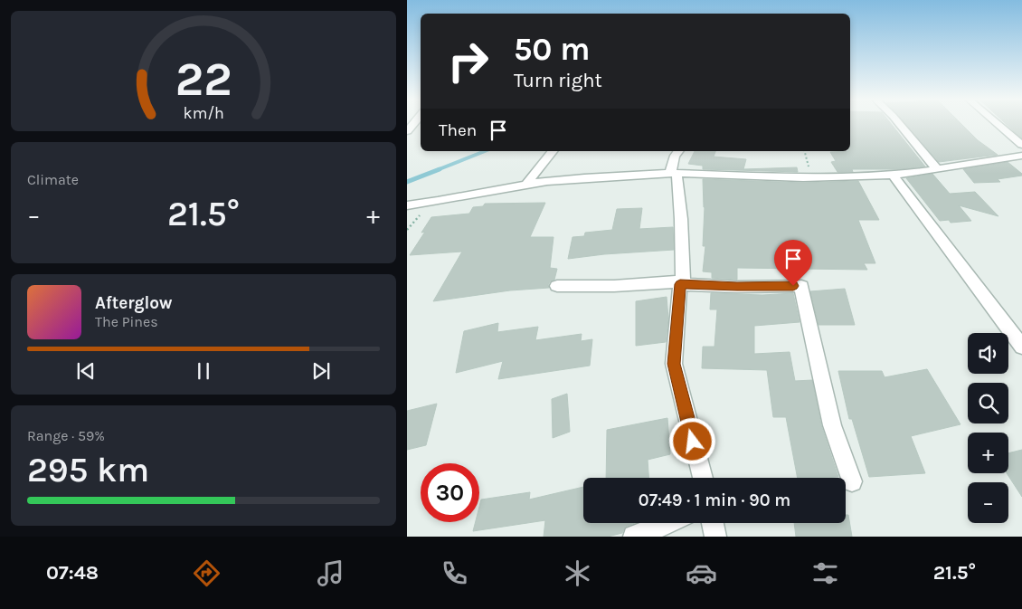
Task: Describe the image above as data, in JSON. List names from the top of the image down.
{
  "page": {
    "turn": ["50 m", "Turn right"],
    "then": "Then",
    "tile": [
      "Climate",
      ["Range · 59%", "295 km"]
    ],
    "heat": ["−", "21.5°", "+"],
    "song": ["Afterglow", "The Pines"],
    "map_buttons": ["+", "−"],
    "limit": "30",
    "trip": "07:49 · 1 min · 90 m",
    "tabs": ["07:48", "21.5°"],
    "gauge": ["22", "km/h"]
  }
}
